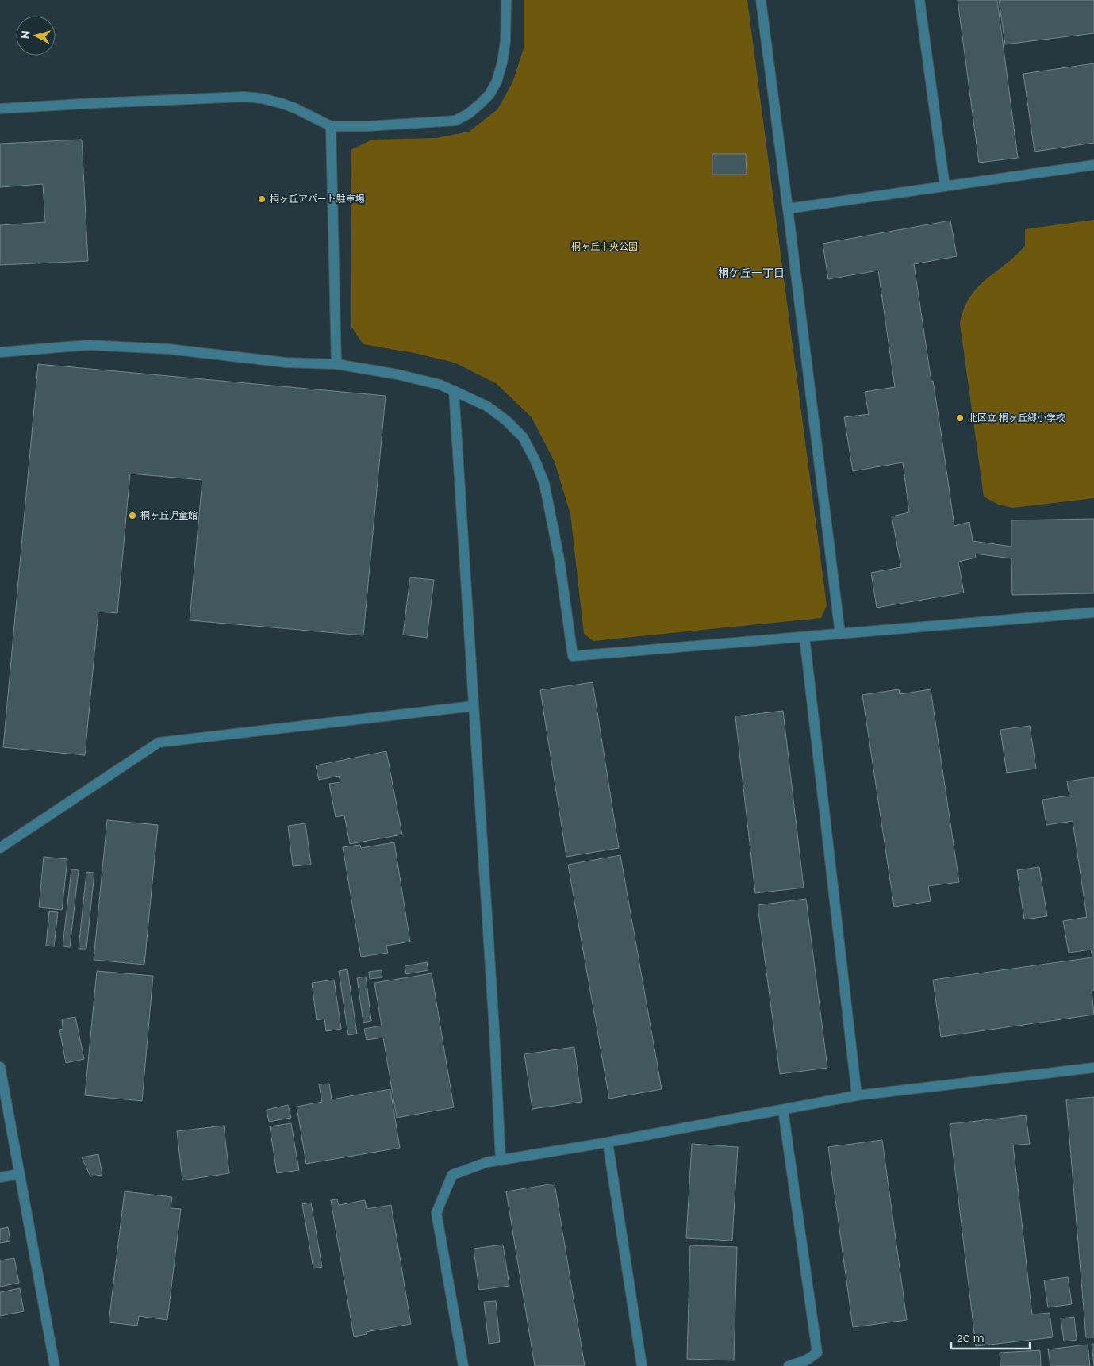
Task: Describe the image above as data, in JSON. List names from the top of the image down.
{
  "districts": ["桐ケ丘一丁目"],
  "parks": ["桐ヶ丘中央公園"],
  "places": ["桐ヶ丘アパート駐車場", "北区立 桐ヶ丘郷小学校", "桐ヶ丘児童館"],
  "scale_bar": "20 m",
  "north": "left"
}
